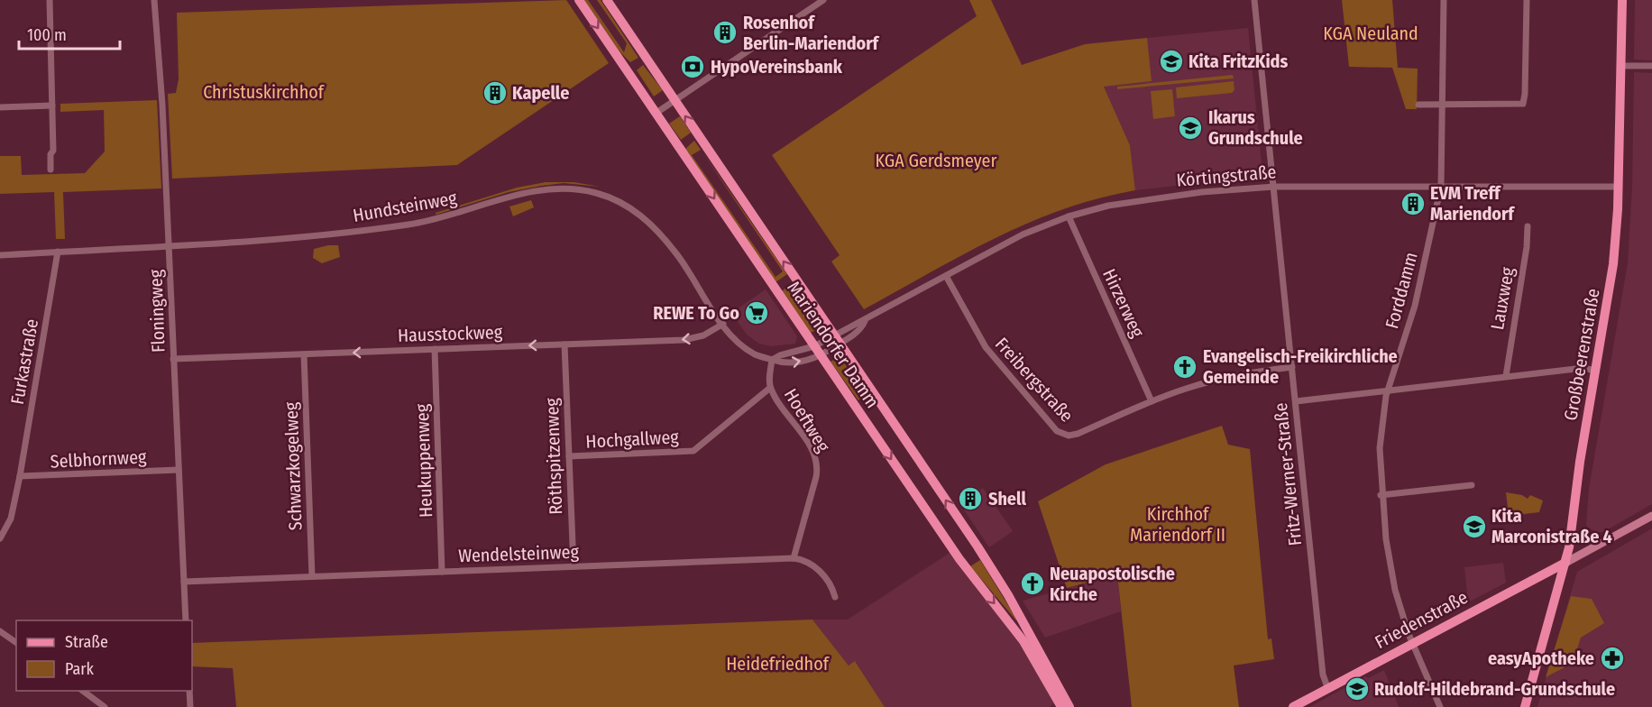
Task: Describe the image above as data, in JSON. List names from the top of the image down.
{
  "streets": {
    "main road": ["Mariendorfer Damm", "Großbeerenstraße", "Friedenstraße"],
    "street": [
      "Körtingstraße",
      "Hundsteinweg",
      "Forddamm",
      "Lauxweg",
      "Hirzerweg",
      "Floningweg",
      "Hausstockweg",
      "Furkastraße",
      "Freibergstraße",
      "Hoeftweg",
      "Hochgallweg",
      "Röthspitzenweg",
      "Selbhornweg",
      "Heukuppenweg",
      "Schwarzkogelweg",
      "Fritz-Werner-Straße",
      "Wendelsteinweg"
    ]
  },
  "crossings": [
    ["Körtingstraße", "Hundsteinweg"],
    ["Körtingstraße", "Forddamm"],
    ["Körtingstraße", "Hirzerweg"],
    ["Körtingstraße", "Mariendorfer Damm"],
    ["Körtingstraße", "Großbeerenstraße"],
    ["Körtingstraße", "Freibergstraße"],
    ["Körtingstraße", "Fritz-Werner-Straße"],
    ["Hundsteinweg", "Floningweg"],
    ["Hundsteinweg", "Hausstockweg"],
    ["Hundsteinweg", "Mariendorfer Damm"],
    ["Hundsteinweg", "Furkastraße"],
    ["Hundsteinweg", "Hoeftweg"],
    ["Forddamm", "Friedenstraße"],
    ["Hirzerweg", "Freibergstraße"],
    ["Floningweg", "Hausstockweg"],
    ["Floningweg", "Selbhornweg"],
    ["Floningweg", "Wendelsteinweg"],
    ["Hausstockweg", "Röthspitzenweg"],
    ["Hausstockweg", "Heukuppenweg"],
    ["Hausstockweg", "Schwarzkogelweg"],
    ["Großbeerenstraße", "Friedenstraße"],
    ["Furkastraße", "Selbhornweg"],
    ["Freibergstraße", "Fritz-Werner-Straße"],
    ["Hoeftweg", "Hochgallweg"],
    ["Hoeftweg", "Wendelsteinweg"],
    ["Hochgallweg", "Röthspitzenweg"],
    ["Röthspitzenweg", "Wendelsteinweg"],
    ["Heukuppenweg", "Wendelsteinweg"],
    ["Schwarzkogelweg", "Wendelsteinweg"],
    ["Fritz-Werner-Straße", "Friedenstraße"]
  ],
  "one_way": ["Hausstockweg"],
  "parks": [
    "KGA Neuland",
    "Christuskirchhof",
    "KGA Gerdsmeyer",
    "Kirchhof Mariendorf II",
    "Heidefriedhof"
  ],
  "places": {
    "building": [
      "Rosenhof Berlin-Mariendorf",
      "Kapelle",
      "EVM Treff Mariendorf",
      "Shell"
    ],
    "school or university": [
      "Kita FritzKids",
      "Ikarus Grundschule",
      "Kita Marconistraße 4",
      "Rudolf-Hildebrand-Grundschule"
    ],
    "bank": ["HypoVereinsbank"],
    "supermarket": ["REWE To Go"],
    "church": ["Evangelisch-Freikirchliche Gemeinde", "Neuapostolische Kirche"],
    "pharmacy": ["easyApotheke"]
  },
  "legend": ["Straße", "Park"],
  "scale_bar": "100 m"
}
